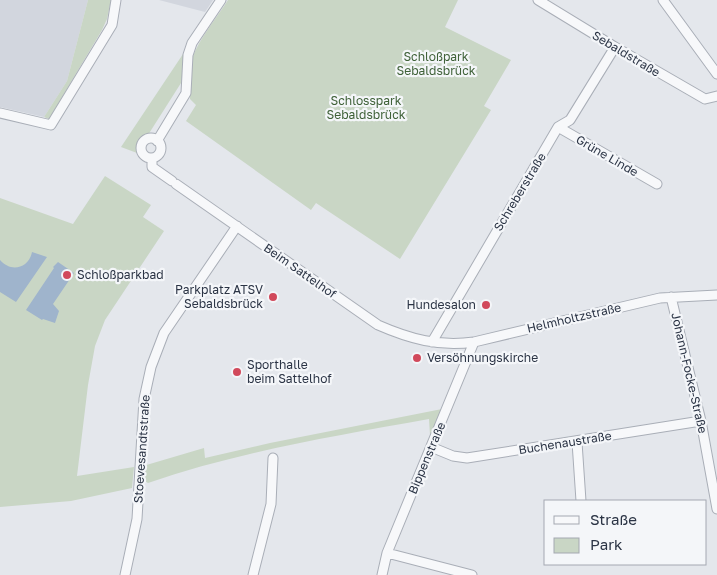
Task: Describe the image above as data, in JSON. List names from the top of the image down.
{
  "streets": {
    "street": [
      "Sebaldstraße",
      "Grüne Linde",
      "Schreberstraße",
      "Beim Sattelhof",
      "Helmholtzstraße",
      "Johann-Focke-Straße",
      "Buchenaustraße",
      "Stoevesandtstraße",
      "Bippenstraße"
    ]
  },
  "crossings": [
    ["Sebaldstraße", "Schreberstraße"],
    ["Grüne Linde", "Schreberstraße"],
    ["Schreberstraße", "Beim Sattelhof"],
    ["Schreberstraße", "Helmholtzstraße"],
    ["Beim Sattelhof", "Helmholtzstraße"],
    ["Beim Sattelhof", "Stoevesandtstraße"],
    ["Helmholtzstraße", "Johann-Focke-Straße"],
    ["Helmholtzstraße", "Bippenstraße"],
    ["Johann-Focke-Straße", "Buchenaustraße"],
    ["Buchenaustraße", "Bippenstraße"]
  ],
  "parks": ["Schloßpark Sebaldsbrück", "Schlosspark Sebaldsbrück"],
  "places": [
    "Schloßparkbad",
    "Parkplatz ATSV Sebaldsbrück",
    "Hundesalon",
    "Versöhnungskirche",
    "Sporthalle beim Sattelhof"
  ],
  "legend": ["Straße", "Park"]
}
